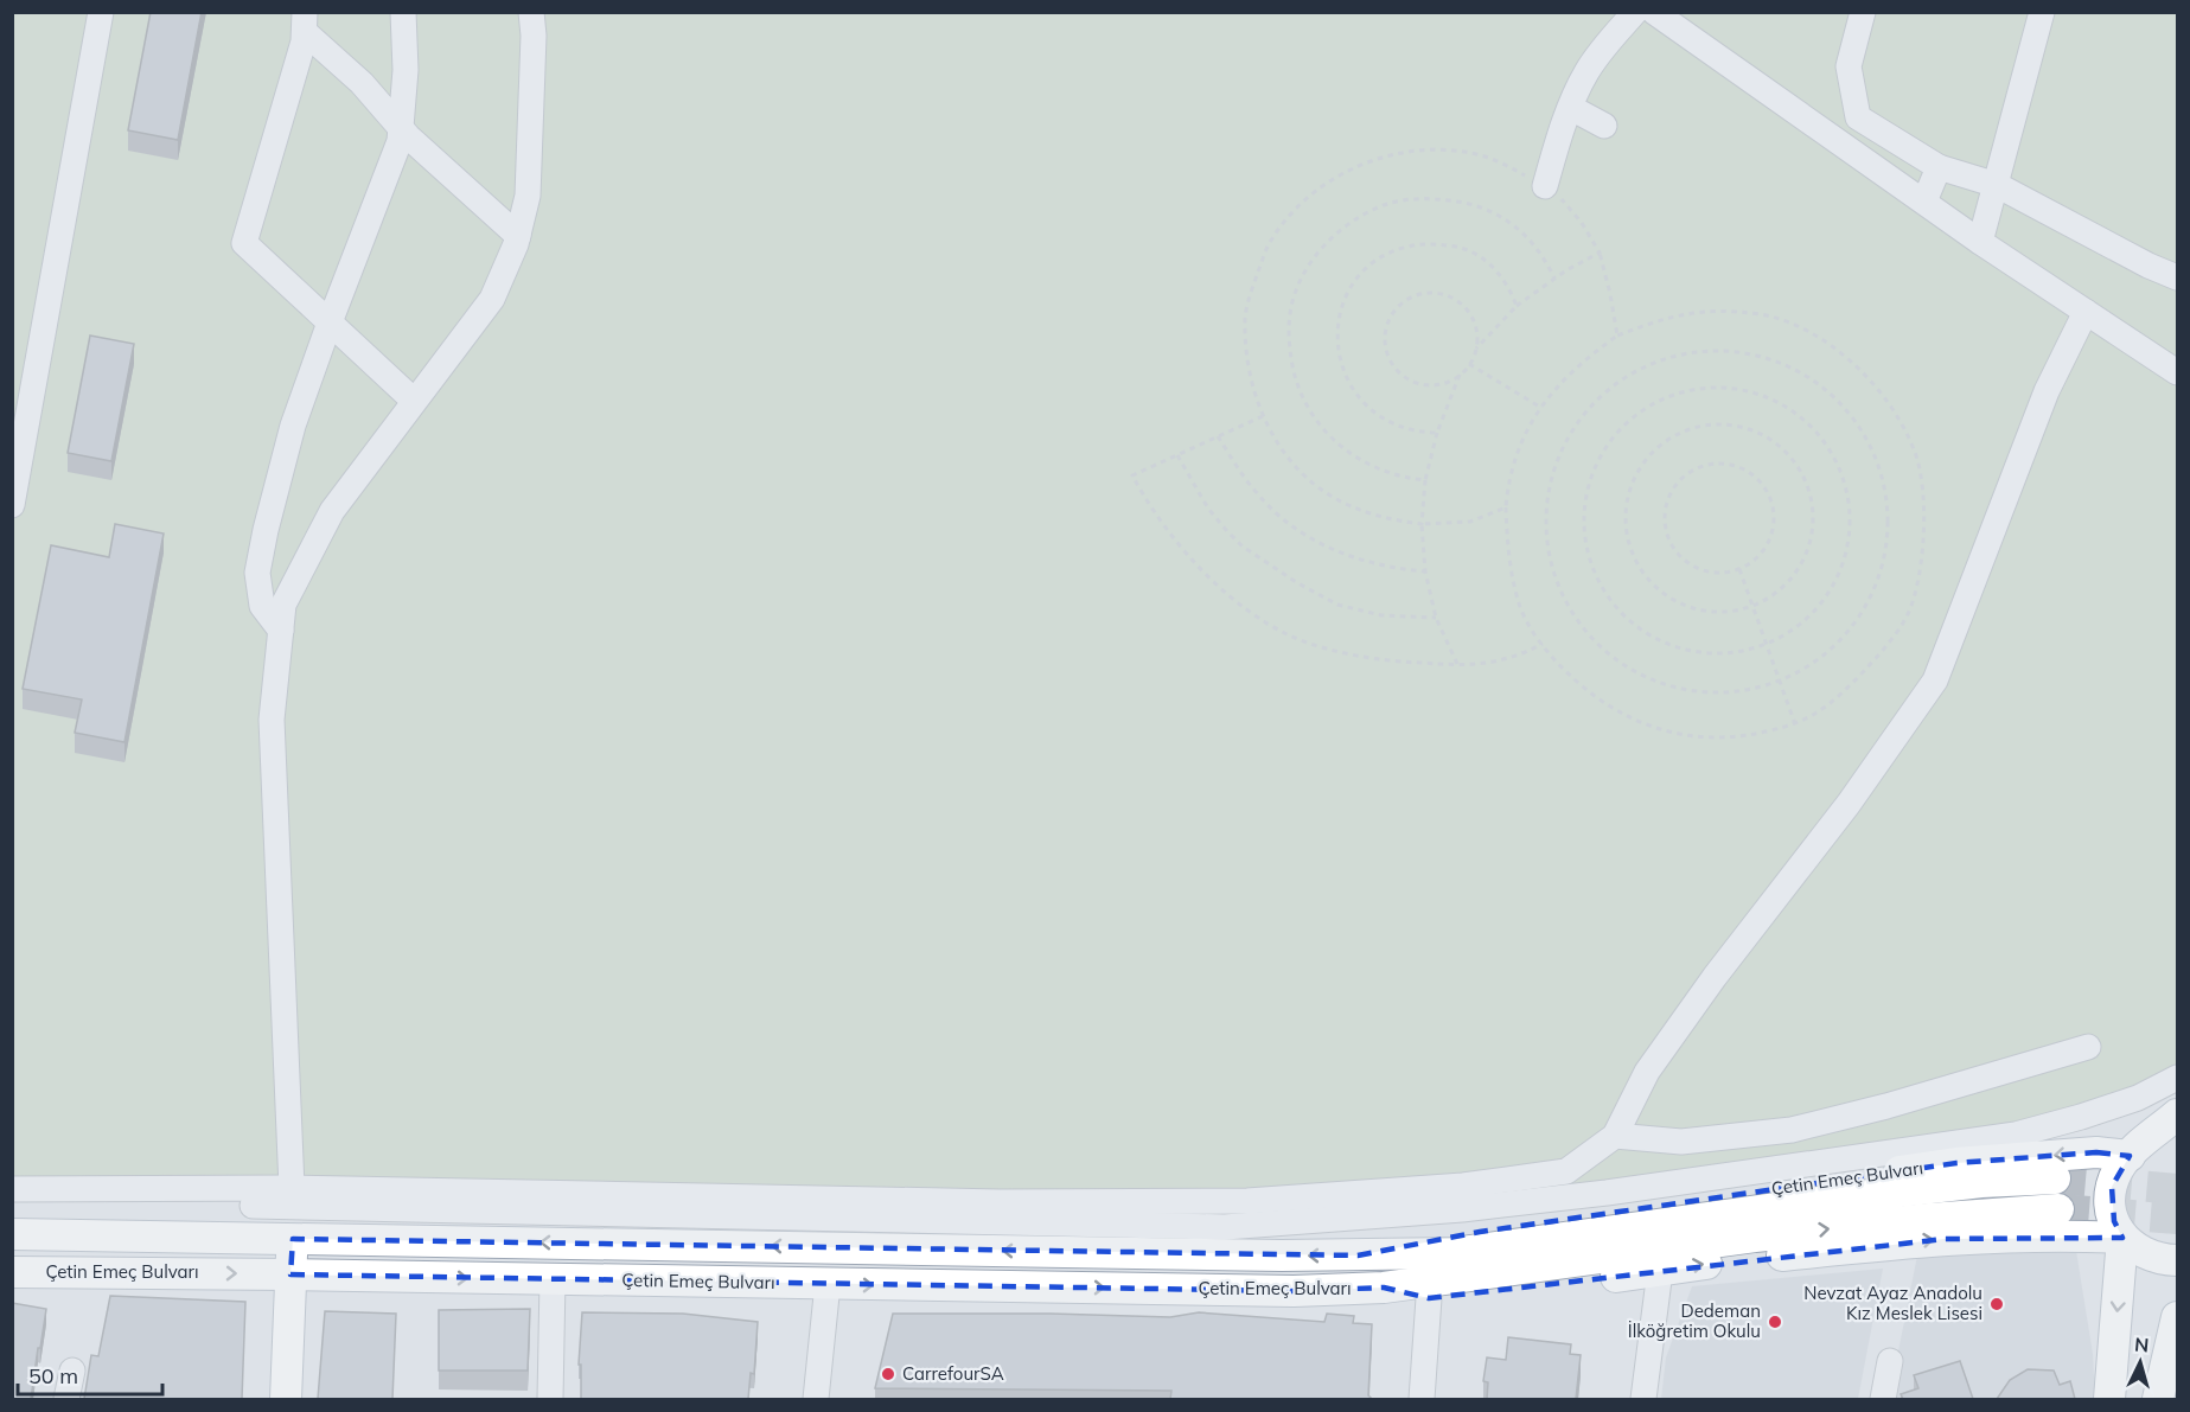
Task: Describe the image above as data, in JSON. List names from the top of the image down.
{
  "streets": {
    "main road": ["Çetin Emeç Bulvarı"]
  },
  "places": ["Nevzat Ayaz Anadolu Kız Meslek Lisesi", "Dedeman İlköğretim Okulu", "CarrefourSA"],
  "scale_bar": "50 m",
  "north": "top"
}
